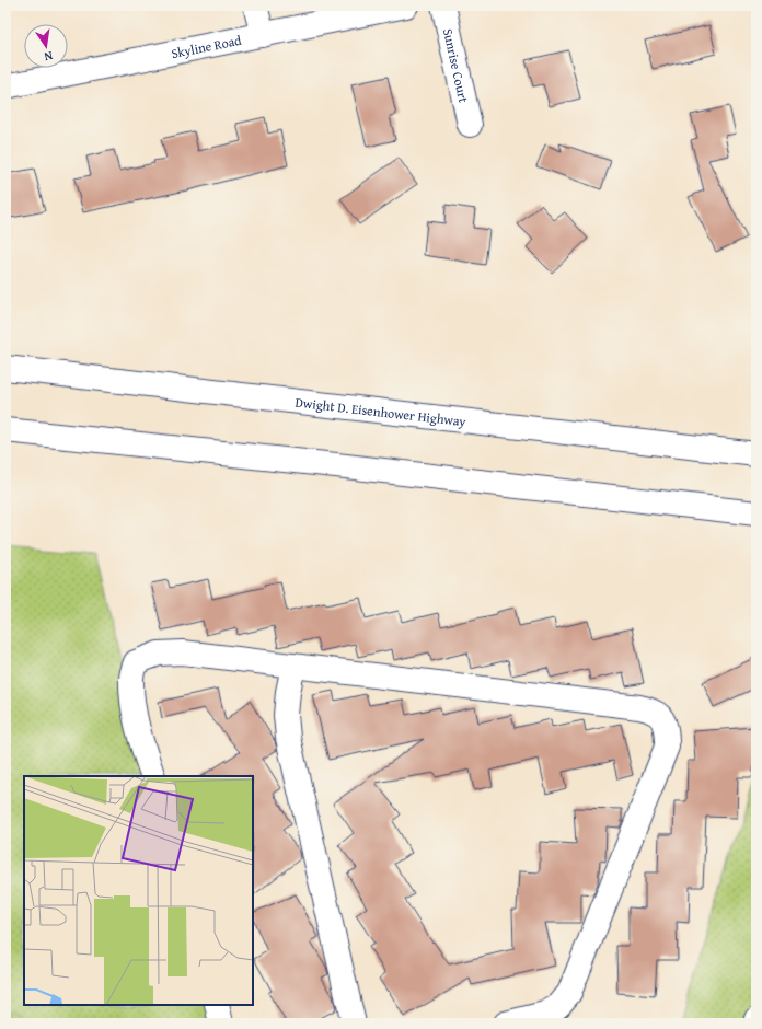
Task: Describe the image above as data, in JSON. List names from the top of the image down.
{
  "streets": {
    "main road": ["Skyline Road", "Sunrise Court", "Dwight D. Eisenhower Highway"]
  },
  "north": "bottom"
}
